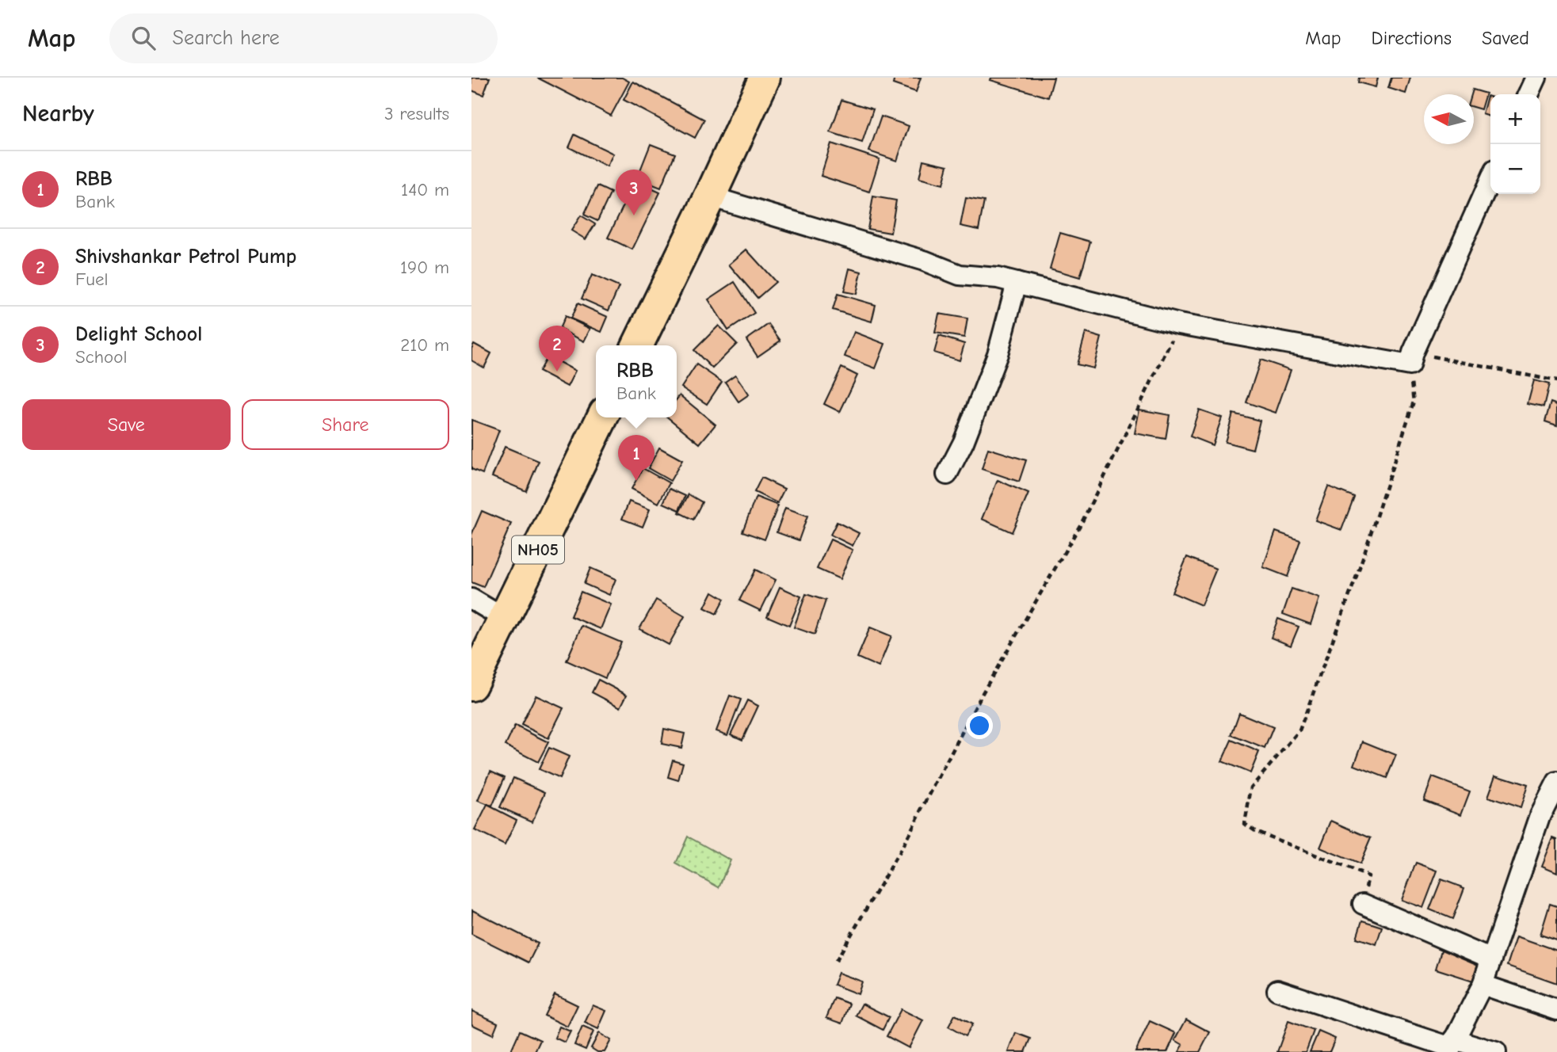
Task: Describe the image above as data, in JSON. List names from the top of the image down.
{
  "streets": {
    "main road": ["NH05"]
  },
  "north": "left",
  "page": {
    "header": "Map",
    "search": "Search here",
    "nav": ["Map", "Directions", "Saved"],
    "heading": ["Nearby", "3 results"],
    "map_buttons": ["+", "−"],
    "list": [
      {
        "mark": "1",
        "name": "RBB",
        "note": "Bank",
        "value": "140 m"
      },
      {
        "mark": "2",
        "name": "Shivshankar Petrol Pump",
        "note": "Fuel",
        "value": "190 m"
      },
      {
        "mark": "3",
        "name": "Delight School",
        "note": "School",
        "value": "210 m"
      }
    ],
    "pins": ["3", "2", "1"],
    "popup": ["RBB", "Bank"],
    "buttons": ["Save", "Share"]
  }
}
